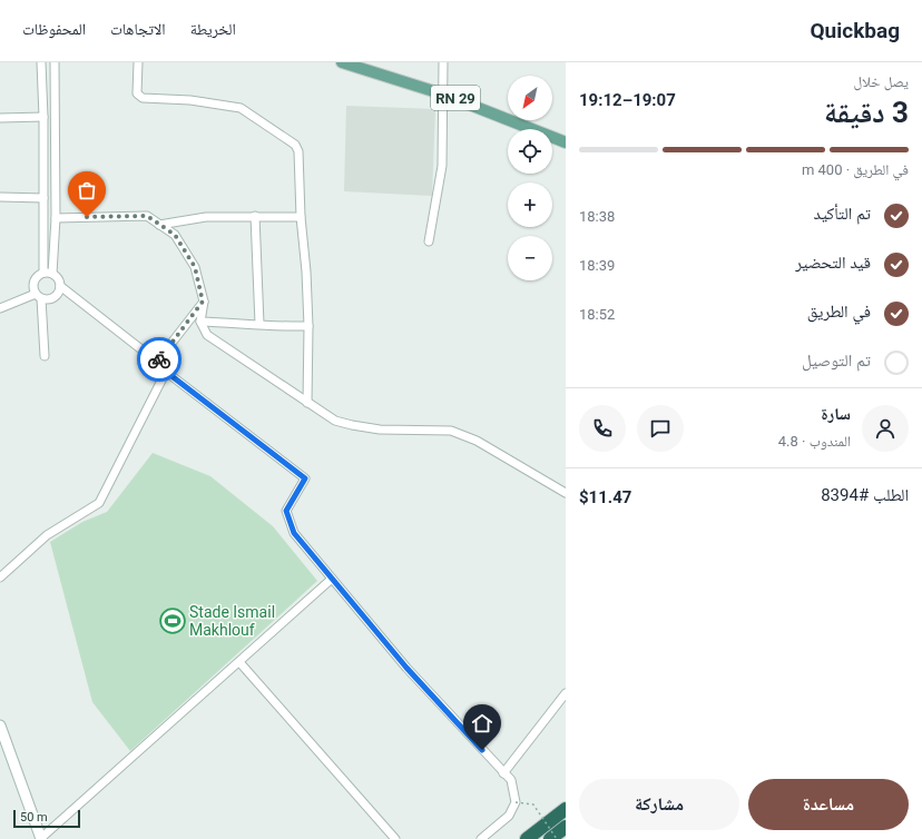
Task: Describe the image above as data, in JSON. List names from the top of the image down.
{
  "streets": {
    "main road": ["RN 29"]
  },
  "places": {
    "sports": ["Stade Ismail Makhlouf"]
  },
  "scale_bar": "50 m",
  "north": "bottom left",
  "page": {
    "header": "Quickbag",
    "nav": ["الخريطة", "الاتجاهات", "المحفوظات"],
    "heading": ["3 دقيقة", "يصل خلال", "19:07–19:12"],
    "panel": [
      "سارة",
      "المندوب · 4.8",
      "الطلب #8394",
      "$11.47"
    ],
    "map_buttons": ["+", "−"],
    "bar": "في الطريق · 400 m",
    "list": [
      ["تم التأكيد", "18:38"],
      ["قيد التحضير", "18:39"],
      ["في الطريق", "18:52"],
      "تم التوصيل"
    ],
    "buttons": ["مساعدة", "مشاركة"],
    "scale": "50 m"
  }
}
